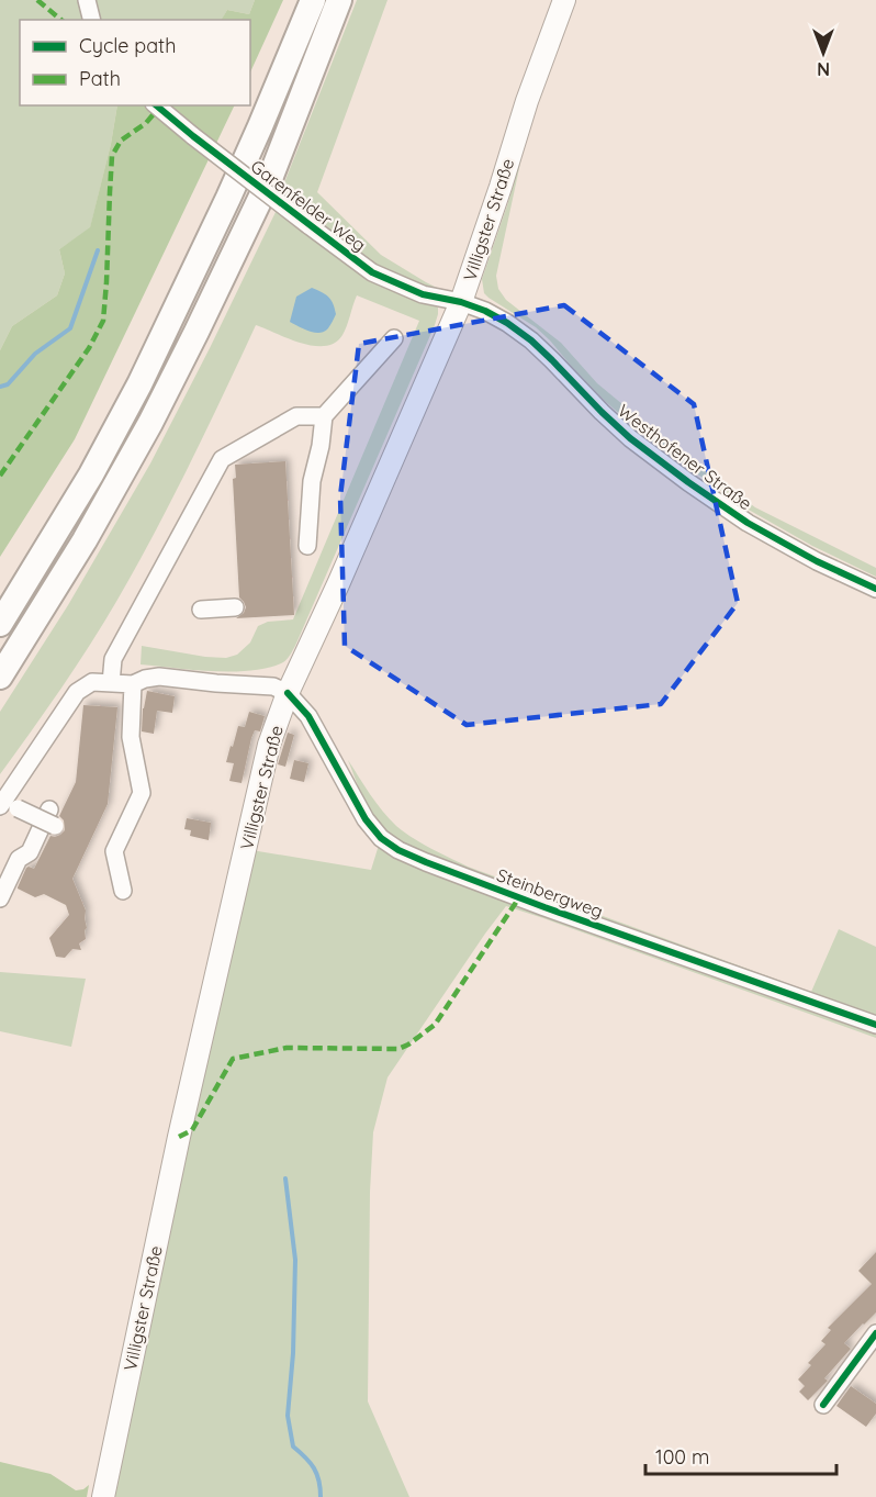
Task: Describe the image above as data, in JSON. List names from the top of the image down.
{
  "streets": {
    "main road": ["Villigster Straße"],
    "street": ["Garenfelder Weg", "Westhofener Straße", "Steinbergweg"]
  },
  "crossings": [
    ["Garenfelder Weg", "Villigster Straße"],
    ["Garenfelder Weg", "Westhofener Straße"],
    ["Villigster Straße", "Westhofener Straße"],
    ["Villigster Straße", "Steinbergweg"]
  ],
  "legend": ["Cycle path", "Path"],
  "scale_bar": "100 m",
  "north": "bottom"
}
